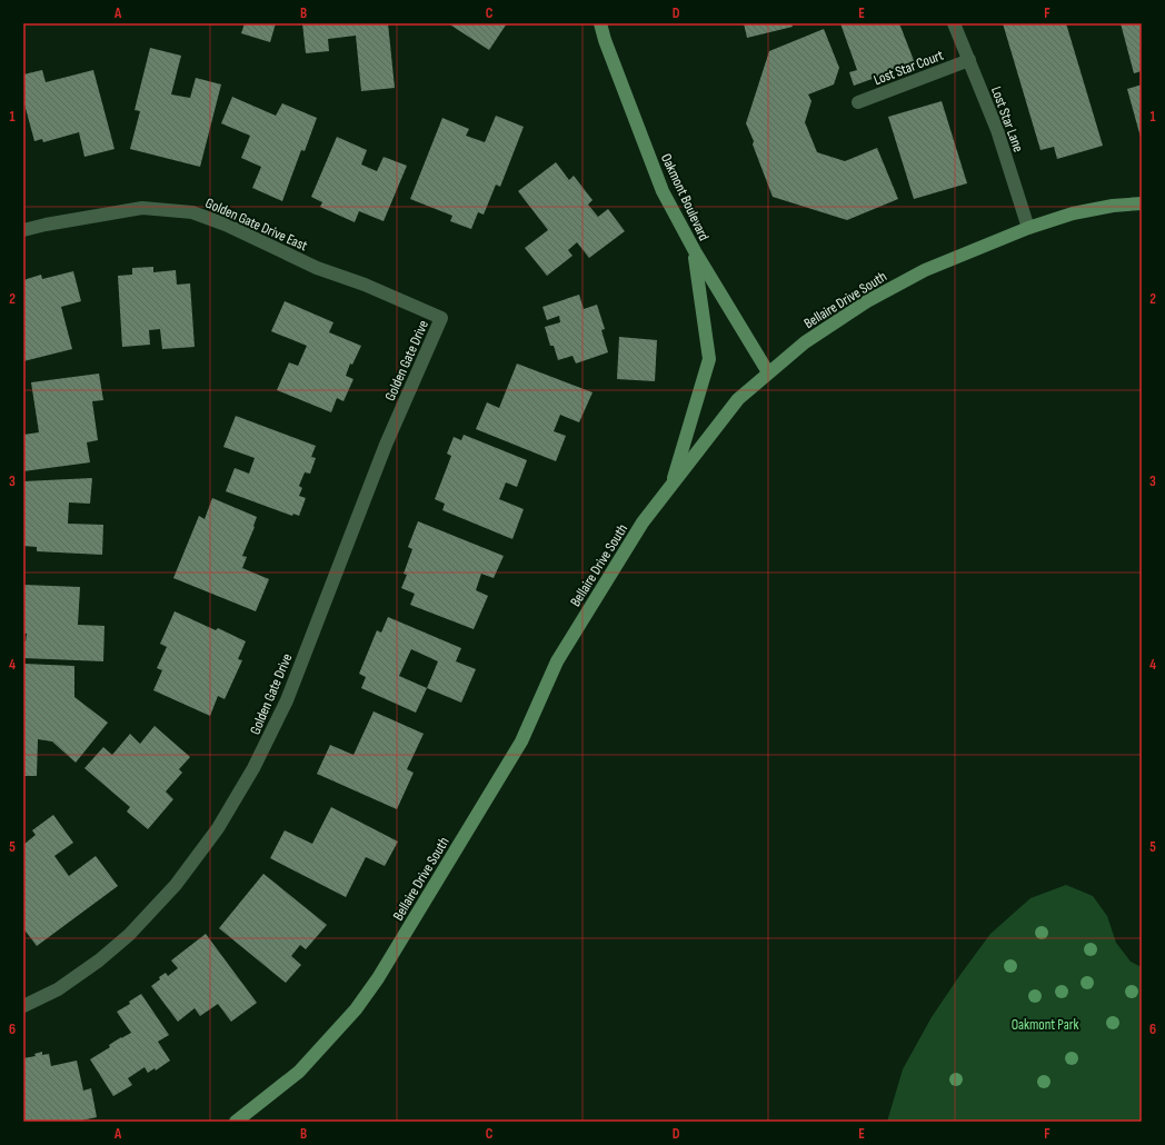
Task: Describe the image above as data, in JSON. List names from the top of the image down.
{
  "streets": {
    "street": [
      "Lost Star Court",
      "Lost Star Lane",
      "Oakmont Boulevard",
      "Golden Gate Drive East",
      "Bellaire Drive South",
      "Golden Gate Drive"
    ]
  },
  "crossings": [
    ["Lost Star Court", "Lost Star Lane"],
    ["Lost Star Lane", "Bellaire Drive South"],
    ["Oakmont Boulevard", "Bellaire Drive South"],
    ["Golden Gate Drive East", "Golden Gate Drive"]
  ],
  "parks": ["Oakmont Park"],
  "grid": {
    "columns": [
      "A",
      "B",
      "C",
      "D",
      "E",
      "F"
    ],
    "rows": [
      "1",
      "2",
      "3",
      "4",
      "5",
      "6"
    ]
  }
}
